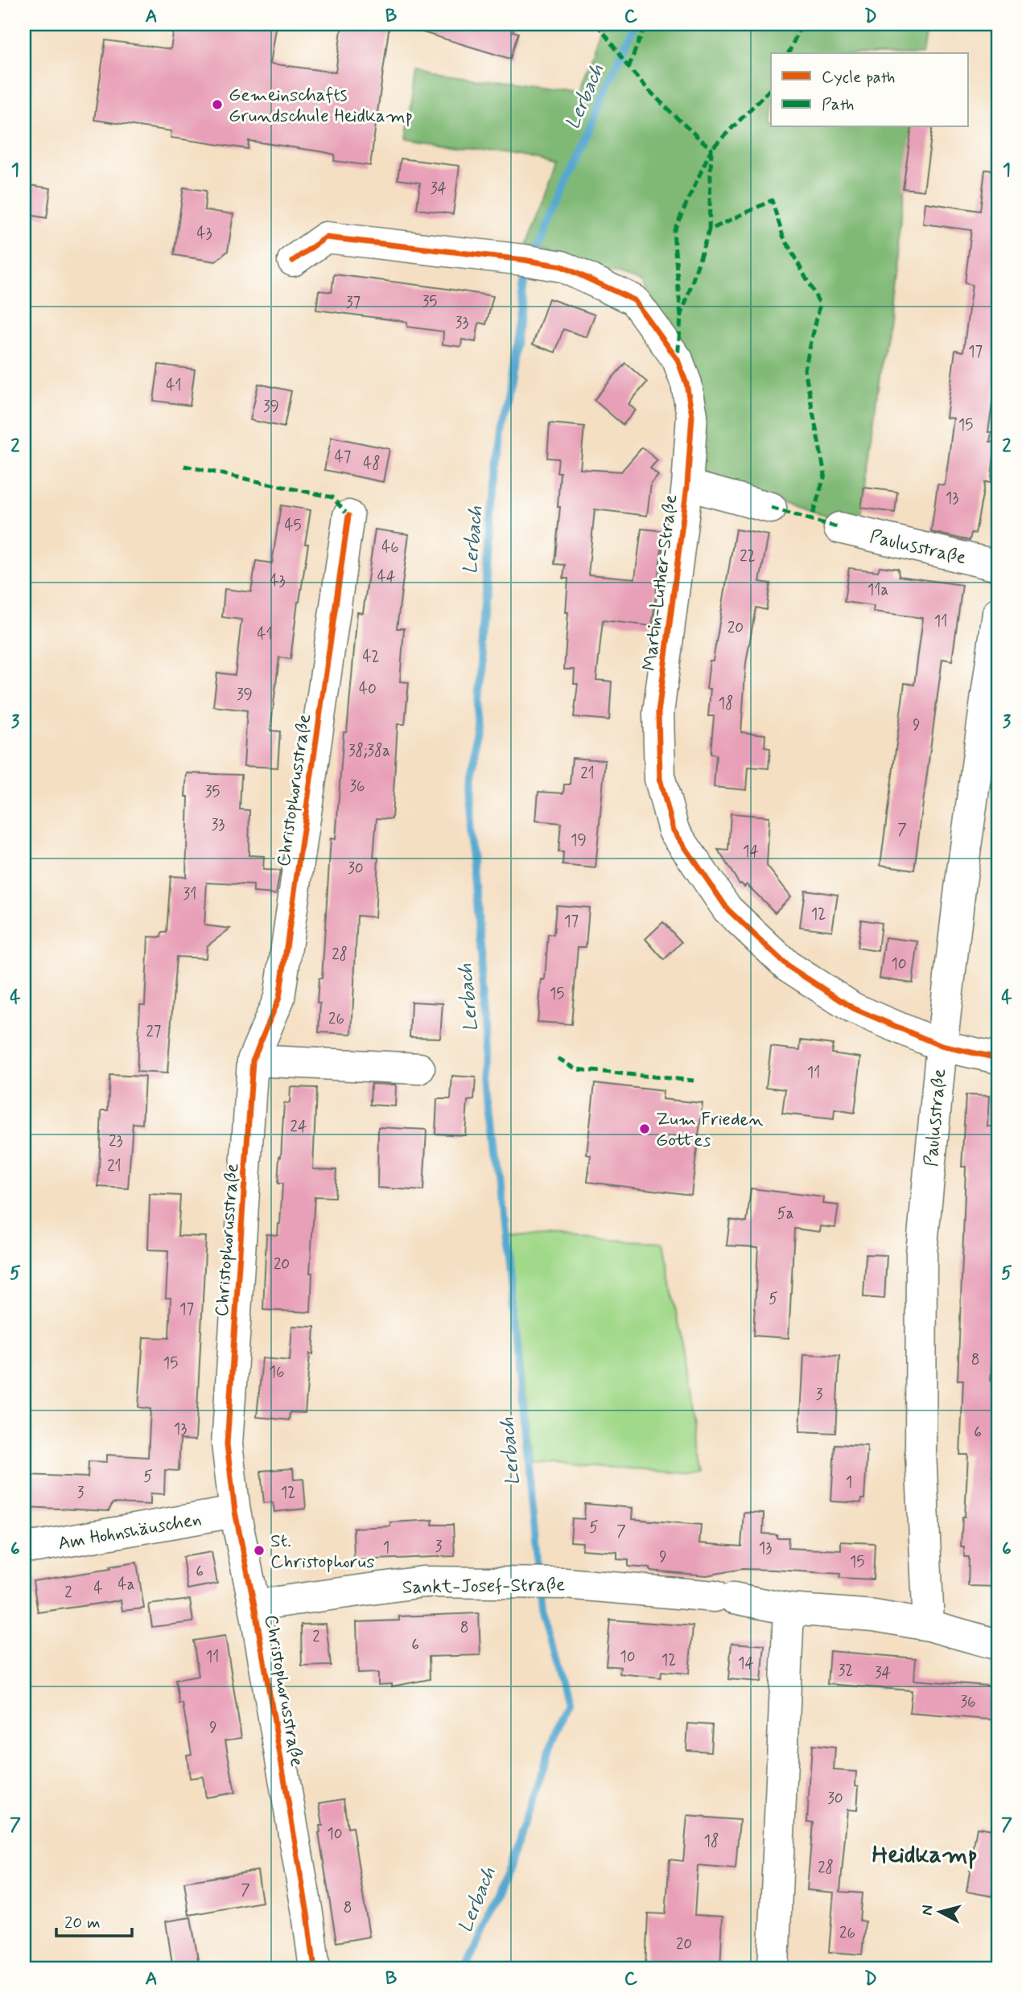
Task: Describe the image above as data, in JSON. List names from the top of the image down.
{
  "streets": {
    "street": [
      "Paulusstraße",
      "Martin-Luther-Straße",
      "Christophorusstraße",
      "Am Hohnshäuschen",
      "Sankt-Josef-Straße"
    ]
  },
  "crossings": [
    ["Paulusstraße", "Martin-Luther-Straße"],
    ["Paulusstraße", "Sankt-Josef-Straße"],
    ["Christophorusstraße", "Am Hohnshäuschen"],
    ["Christophorusstraße", "Sankt-Josef-Straße"]
  ],
  "districts": ["Heidkamp"],
  "water": ["Lerbach"],
  "places": ["Gemeinschafts Grundschule Heidkamp", "Zum Frieden Gottes", "St. Christophorus"],
  "house_numbers": [
    "34",
    "43",
    "35",
    "37",
    "33",
    "17",
    "41",
    "39",
    "15",
    "47",
    "48",
    "13",
    "45",
    "46",
    "22",
    "44",
    "43",
    "11a",
    "11",
    "20",
    "41",
    "42",
    "40",
    "39",
    "18",
    "9",
    "38;38a",
    "21",
    "36",
    "35",
    "33",
    "7",
    "19",
    "14",
    "30",
    "31",
    "12",
    "17",
    "28",
    "10",
    "15",
    "26",
    "27",
    "11",
    "24",
    "23",
    "21",
    "5a",
    "20",
    "5",
    "17",
    "8",
    "15",
    "16",
    "3",
    "13",
    "6",
    "5",
    "1",
    "3",
    "12",
    "5",
    "7",
    "3",
    "1",
    "13",
    "9",
    "15",
    "6",
    "4a",
    "4",
    "2",
    "8",
    "2",
    "6",
    "11",
    "10",
    "12",
    "14",
    "32",
    "34",
    "36",
    "9",
    "30",
    "10",
    "18",
    "28",
    "7",
    "8",
    "26",
    "20"
  ],
  "legend": ["Cycle path", "Path"],
  "scale_bar": "20 m",
  "north": "left",
  "grid": {
    "columns": [
      "A",
      "B",
      "C",
      "D"
    ],
    "rows": [
      "1",
      "2",
      "3",
      "4",
      "5",
      "6",
      "7"
    ]
  }
}
